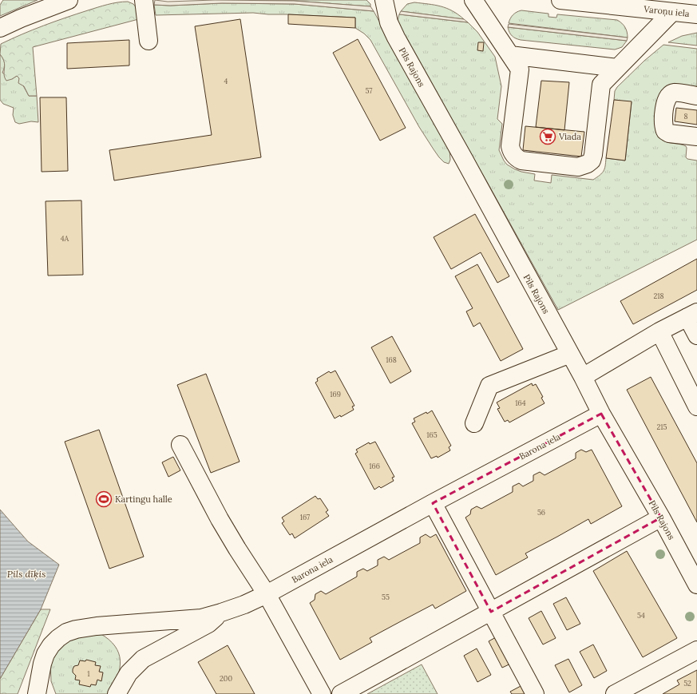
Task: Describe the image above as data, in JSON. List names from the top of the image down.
{
  "streets": {
    "main road": ["Varoņu iela", "Pils Rajons", "Barona iela"]
  },
  "crossings": [
    ["Pils Rajons", "Barona iela"]
  ],
  "water": ["Pils dīķis"],
  "places": {
    "supermarket": ["Viada"],
    "sports": ["Kartingu halle"]
  },
  "house_numbers": [
    "4",
    "57",
    "8",
    "4A",
    "218",
    "168",
    "169",
    "164",
    "215",
    "165",
    "166",
    "56",
    "167",
    "55",
    "54",
    "1",
    "200",
    "52"
  ]
}
